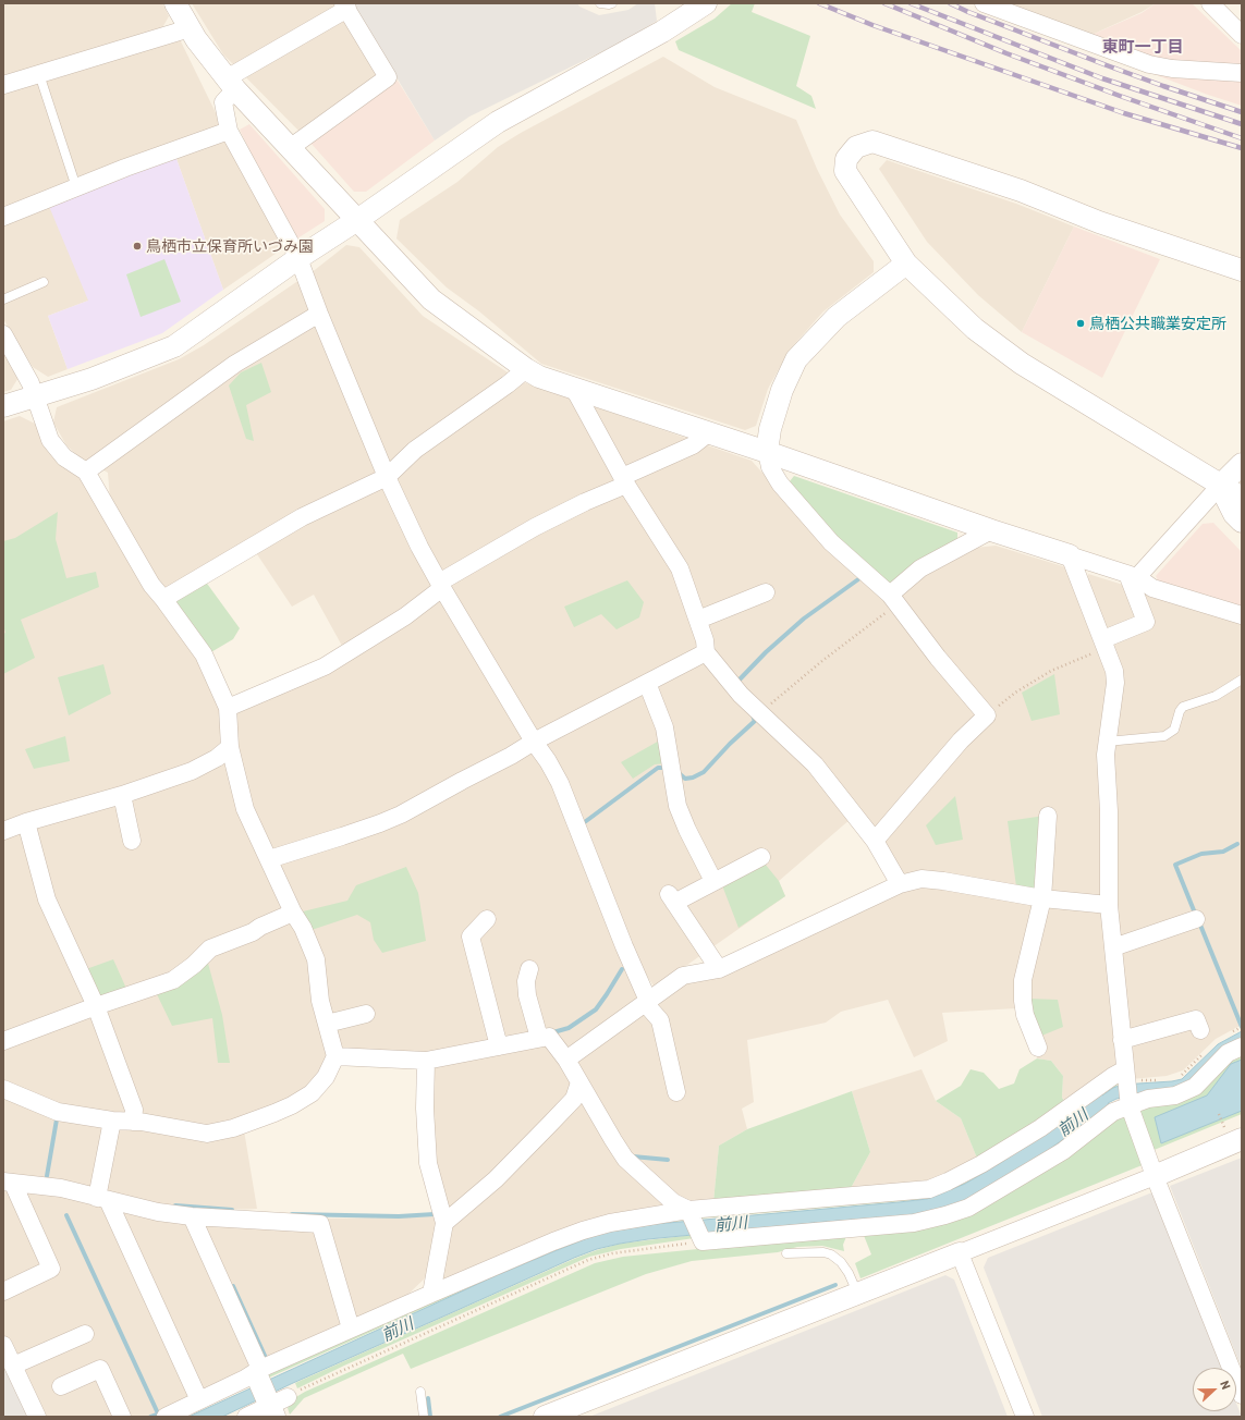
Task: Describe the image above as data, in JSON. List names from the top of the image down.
{
  "districts": ["東町一丁目"],
  "water": ["前川"],
  "places": ["鳥栖市立保育所いづみ園", "鳥栖公共職業安定所"],
  "north": "right"
}
